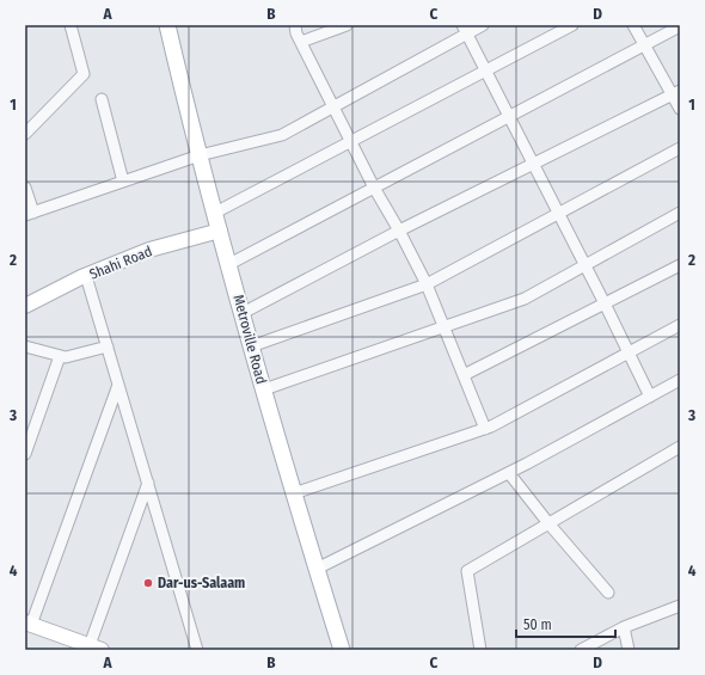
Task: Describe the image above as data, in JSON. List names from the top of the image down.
{
  "streets": {
    "main road": ["Metroville Road"],
    "street": ["Shahi Road"]
  },
  "crossings": [
    ["Shahi Road", "Metroville Road"]
  ],
  "places": ["Dar-us-Salaam"],
  "scale_bar": "50 m",
  "grid": {
    "columns": [
      "A",
      "B",
      "C",
      "D"
    ],
    "rows": [
      "1",
      "2",
      "3",
      "4"
    ]
  }
}
